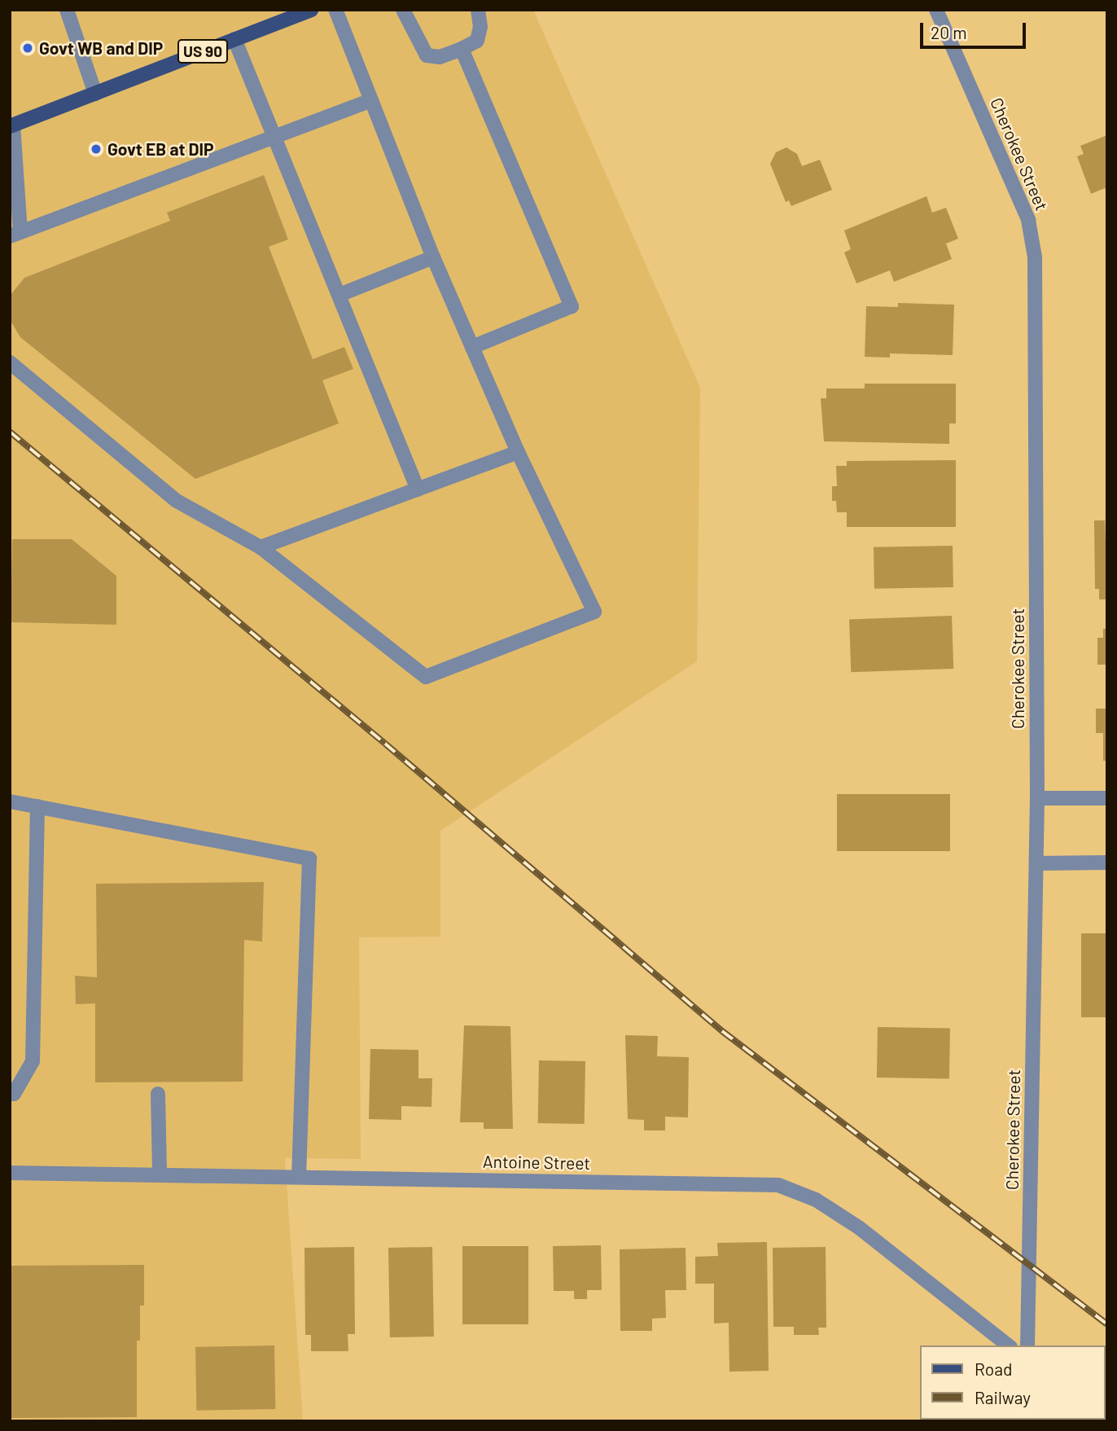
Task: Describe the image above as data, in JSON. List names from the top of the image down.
{
  "streets": {
    "main road": ["US 90"],
    "street": ["Cherokee Street", "Antoine Street"]
  },
  "places": ["Govt WB and DIP", "Govt EB at DIP"],
  "legend": ["Road", "Railway"],
  "scale_bar": "20 m"
}
